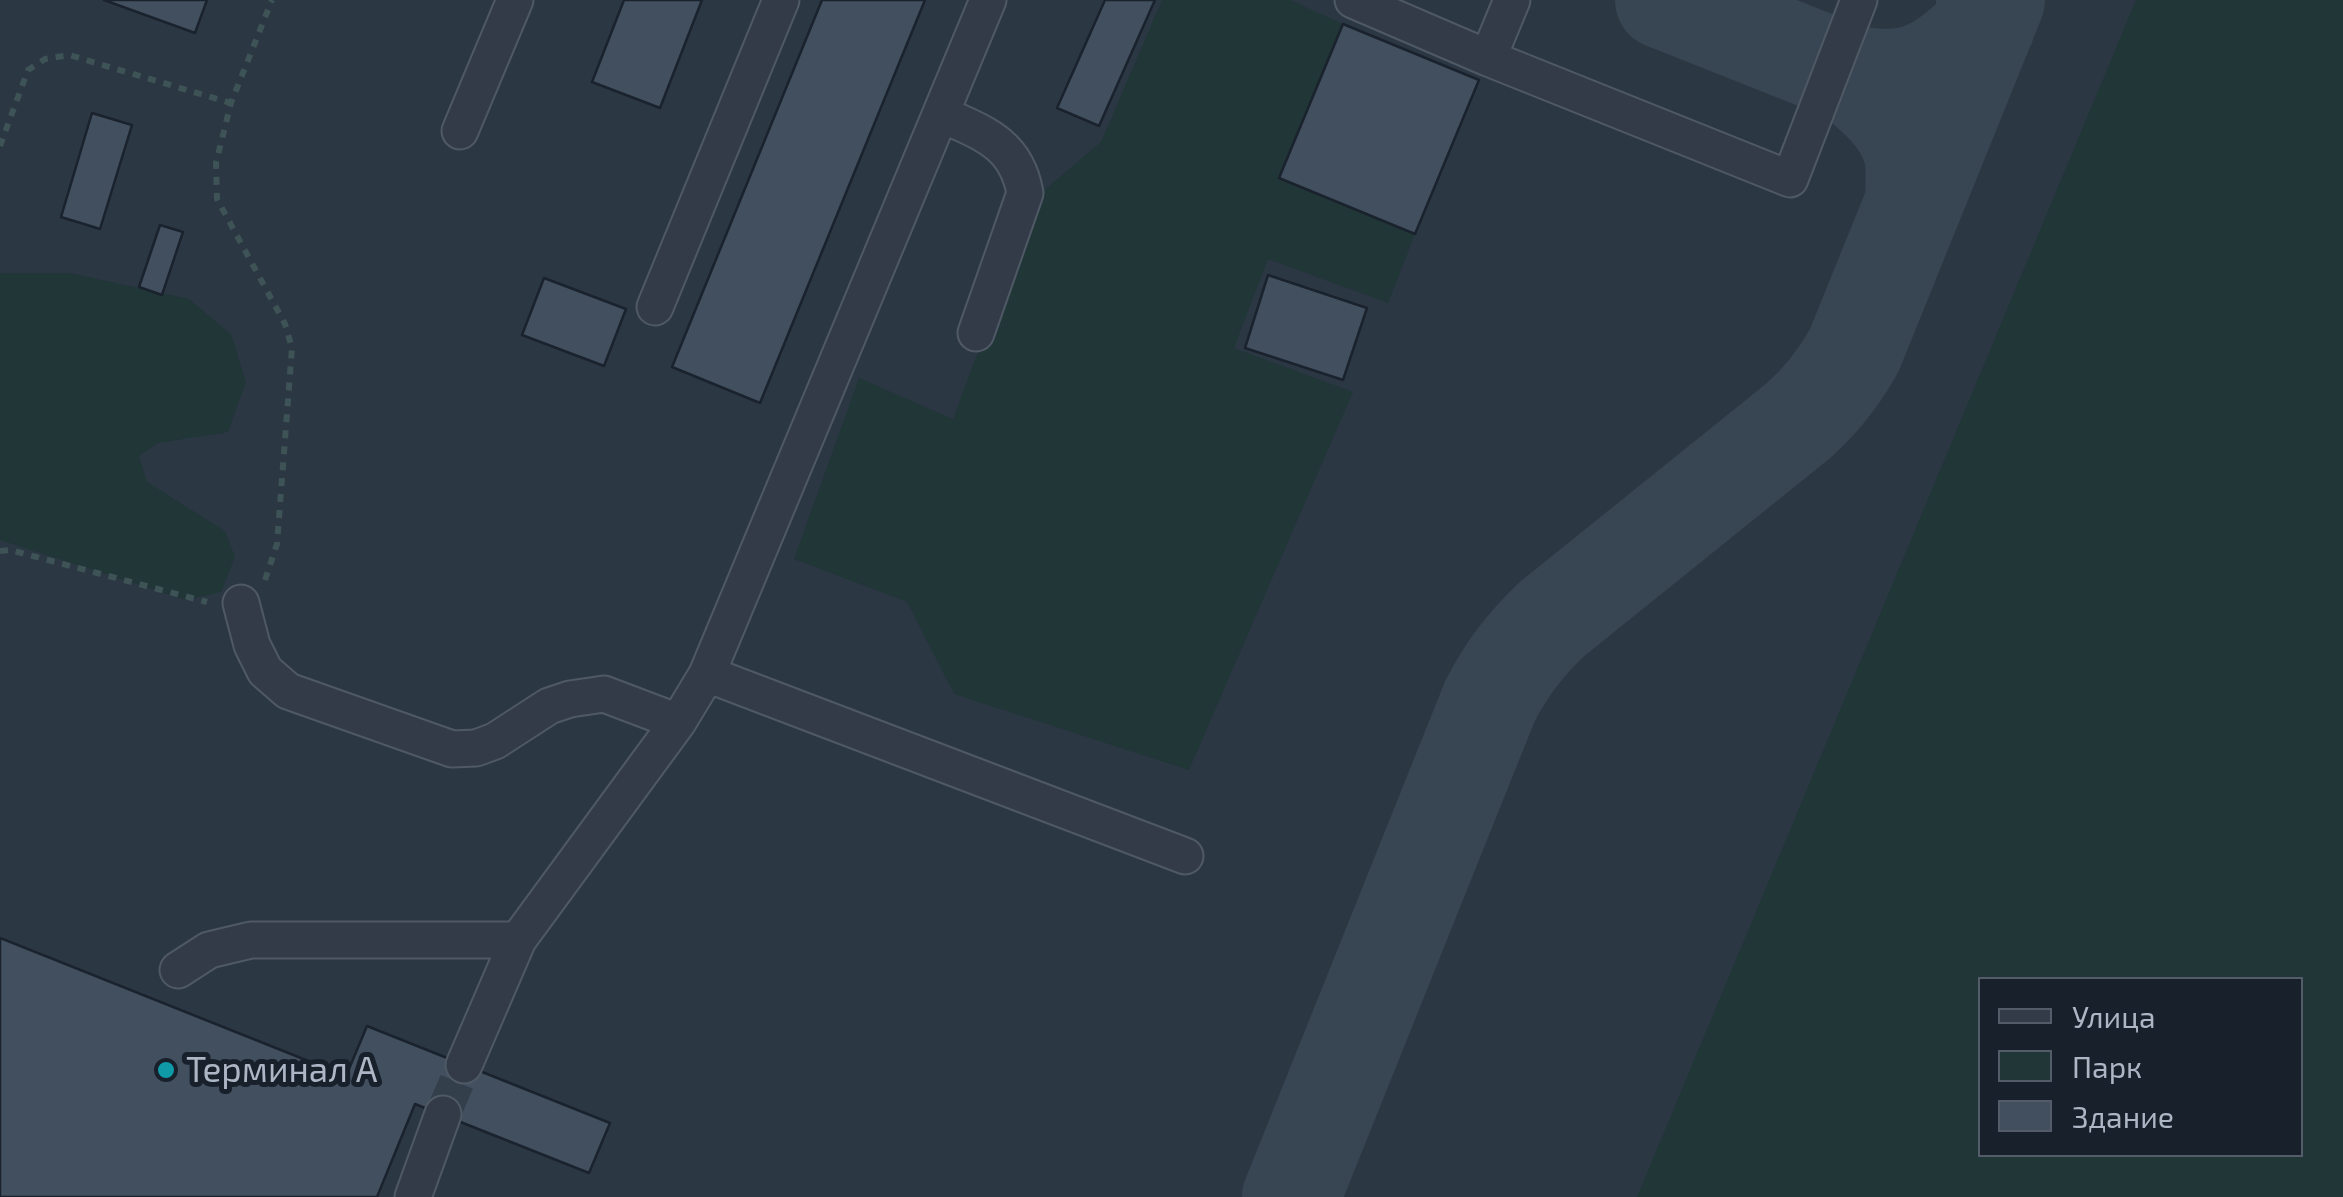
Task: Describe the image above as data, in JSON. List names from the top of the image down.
{
  "places": ["Терминал А"],
  "legend": ["Улица", "Парк", "Здание"]
}
